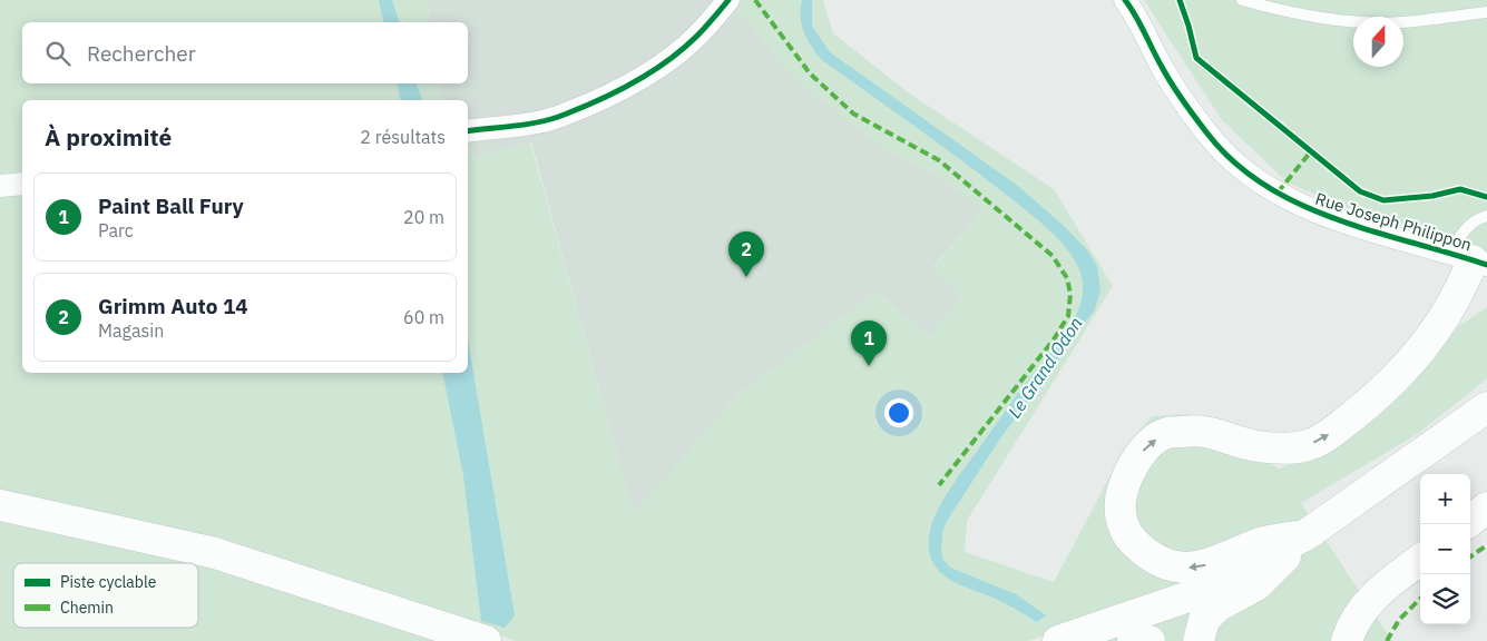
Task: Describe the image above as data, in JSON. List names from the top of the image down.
{
  "streets": {
    "street": ["Rue Joseph Philippon"]
  },
  "water": ["Le Grand Odon"],
  "legend": ["Piste cyclable", "Chemin"],
  "north": "top",
  "page": {
    "search": "Rechercher",
    "heading": ["À proximité", "2 résultats"],
    "list": [
      {
        "mark": "1",
        "name": "Paint Ball Fury",
        "note": "Parc",
        "value": "20 m"
      },
      {
        "mark": "2",
        "name": "Grimm Auto 14",
        "note": "Magasin",
        "value": "60 m"
      }
    ],
    "pins": ["2", "1"],
    "map_buttons": ["+", "−"]
  }
}
